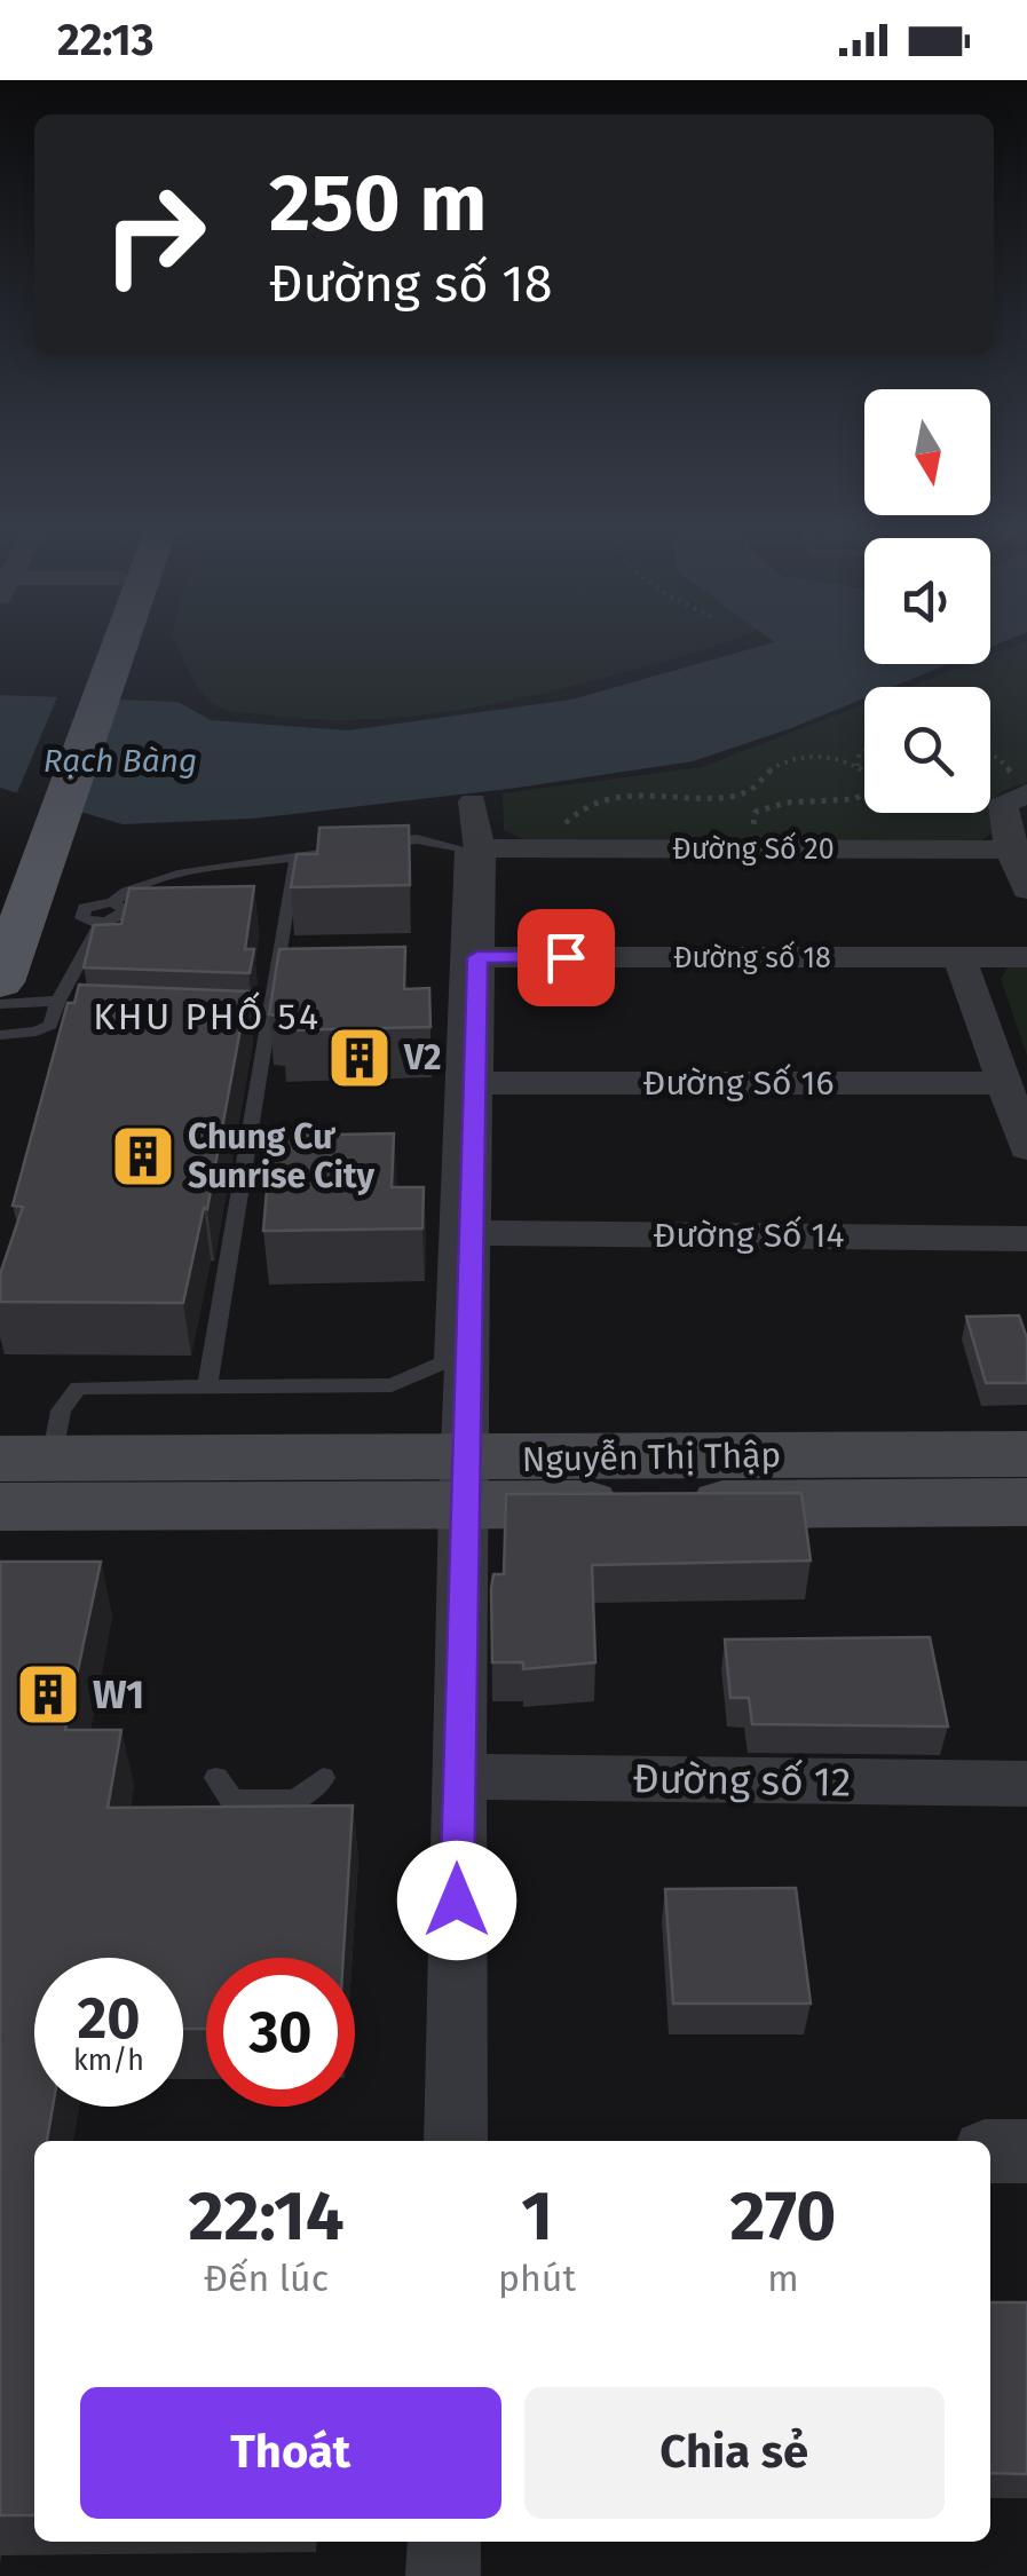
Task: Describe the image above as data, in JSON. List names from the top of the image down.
{
  "streets": {
    "main road": ["Nguyễn Thị Thập"],
    "street": [
      "Đường Số 20",
      "Đường số 18",
      "Đường Số 16",
      "Đường Số 14",
      "Đường số 12"
    ]
  },
  "districts": ["KHU PHỐ 54"],
  "water": ["Rạch Bàng"],
  "places": {
    "building": ["V2", "Chung Cư Sunrise City", "W1"]
  },
  "north": "bottom",
  "page": {
    "status": "22:13",
    "turn": ["250 m", "Đường số 18"],
    "speed": "20 km/h",
    "limit": "30",
    "eta": [
      "22:14",
      "Đến lúc",
      "1",
      "phút",
      "270",
      "m"
    ],
    "buttons": ["Thoát", "Chia sẻ"]
  }
}
